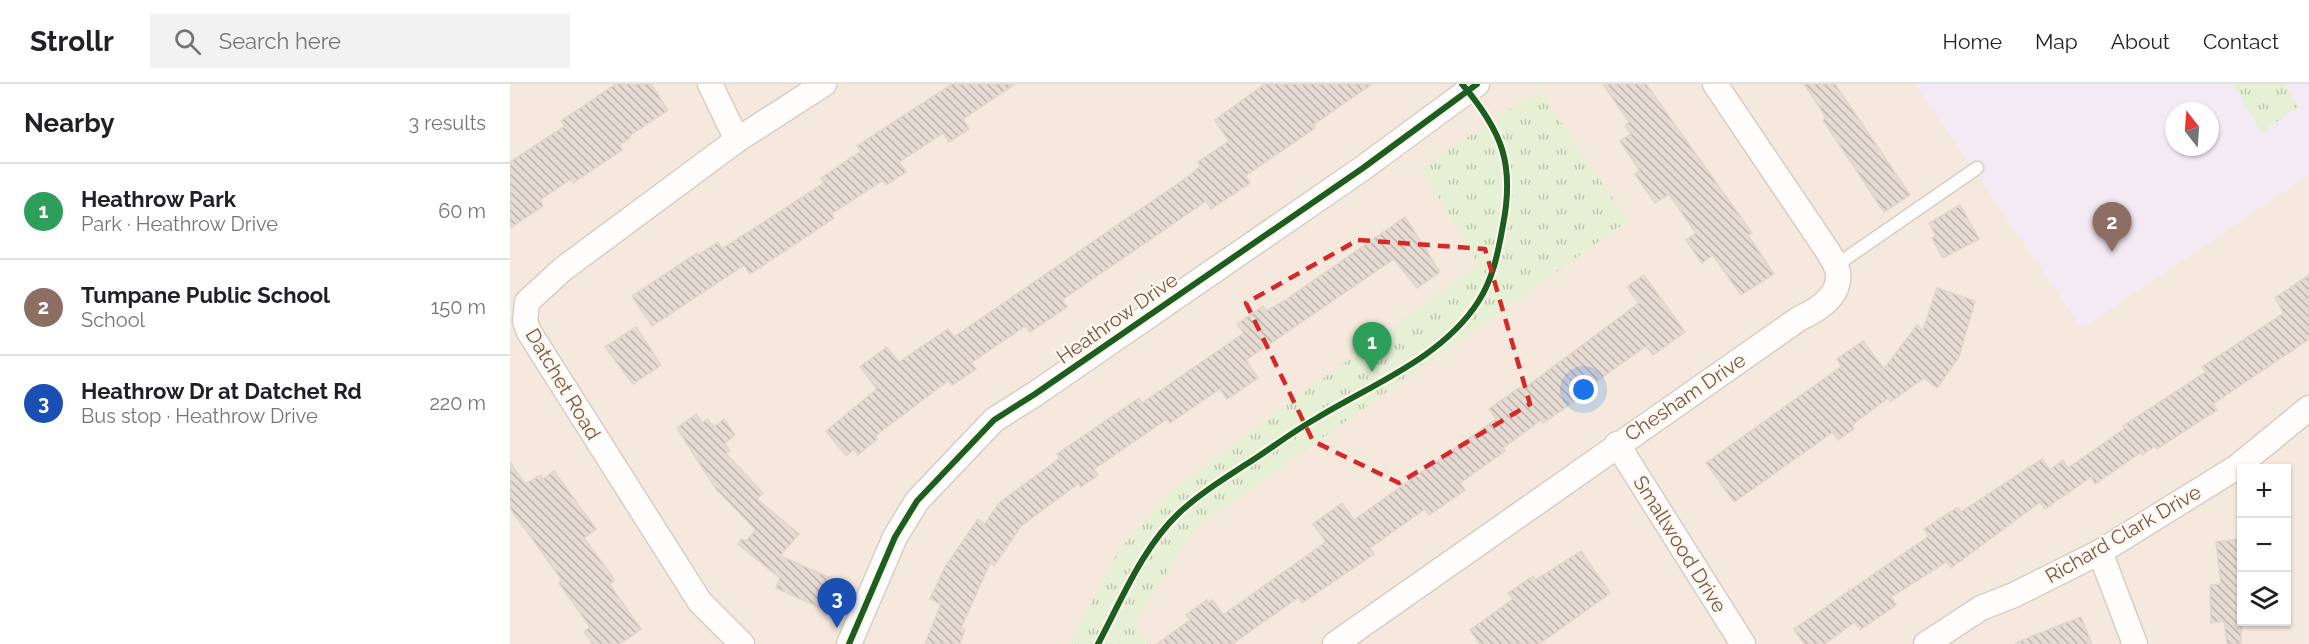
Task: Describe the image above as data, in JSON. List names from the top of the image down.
{
  "streets": {
    "street": [
      "Heathrow Drive",
      "Datchet Road",
      "Chesham Drive",
      "Richard Clark Drive",
      "Smallwood Drive"
    ]
  },
  "crossings": [
    ["Chesham Drive", "Smallwood Drive"]
  ],
  "north": "top",
  "page": {
    "header": "Strollr",
    "search": "Search here",
    "nav": [
      "Home",
      "Map",
      "About",
      "Contact"
    ],
    "heading": ["Nearby", "3 results"],
    "list": [
      {
        "mark": "1",
        "name": "Heathrow Park",
        "note": "Park · Heathrow Drive",
        "value": "60 m"
      },
      {
        "mark": "2",
        "name": "Tumpane Public School",
        "note": "School",
        "value": "150 m"
      },
      {
        "mark": "3",
        "name": "Heathrow Dr at Datchet Rd",
        "note": "Bus stop · Heathrow Drive",
        "value": "220 m"
      }
    ],
    "pins": ["2", "1", "3"],
    "map_buttons": ["+", "−"]
  }
}
